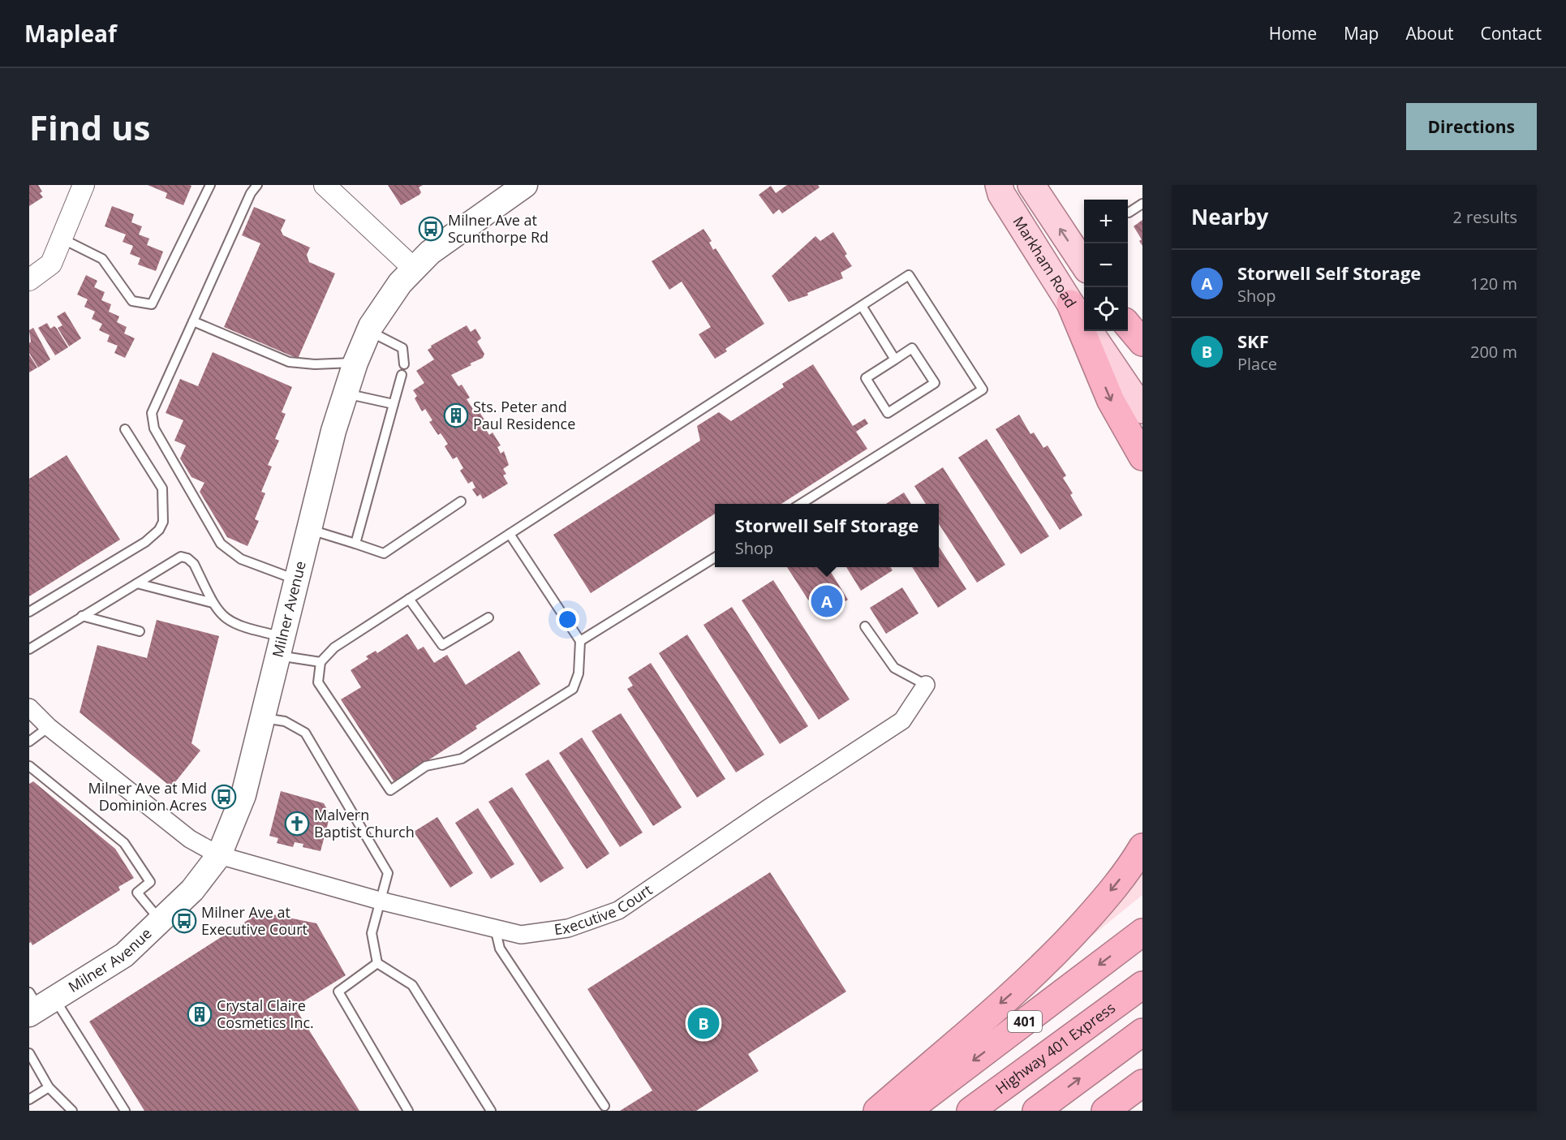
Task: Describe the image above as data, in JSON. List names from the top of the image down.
{
  "streets": {
    "highway": ["401", "Highway 401 Express"],
    "main road": ["Markham Road", "Milner Avenue"],
    "street": ["Executive Court"]
  },
  "crossings": [
    ["Milner Avenue", "Executive Court"]
  ],
  "places": {
    "bus stop": ["Milner Ave at Scunthorpe Rd", "Milner Ave at Mid Dominion Acres", "Milner Ave at Executive Court"],
    "building": ["Sts. Peter and Paul Residence", "Crystal Claire Cosmetics Inc."],
    "church": ["Malvern Baptist Church"]
  },
  "page": {
    "header": "Mapleaf",
    "nav": [
      "Home",
      "Map",
      "About",
      "Contact"
    ],
    "buttons": "Directions",
    "title": "Find us",
    "heading": ["Nearby", "2 results"],
    "map_buttons": ["+", "−"],
    "list": [
      {
        "mark": "A",
        "name": "Storwell Self Storage",
        "note": "Shop",
        "value": "120 m"
      },
      {
        "mark": "B",
        "name": "SKF",
        "note": "Place",
        "value": "200 m"
      }
    ],
    "popup": ["Storwell Self Storage", "Shop"],
    "pins": ["A", "B"]
  }
}
